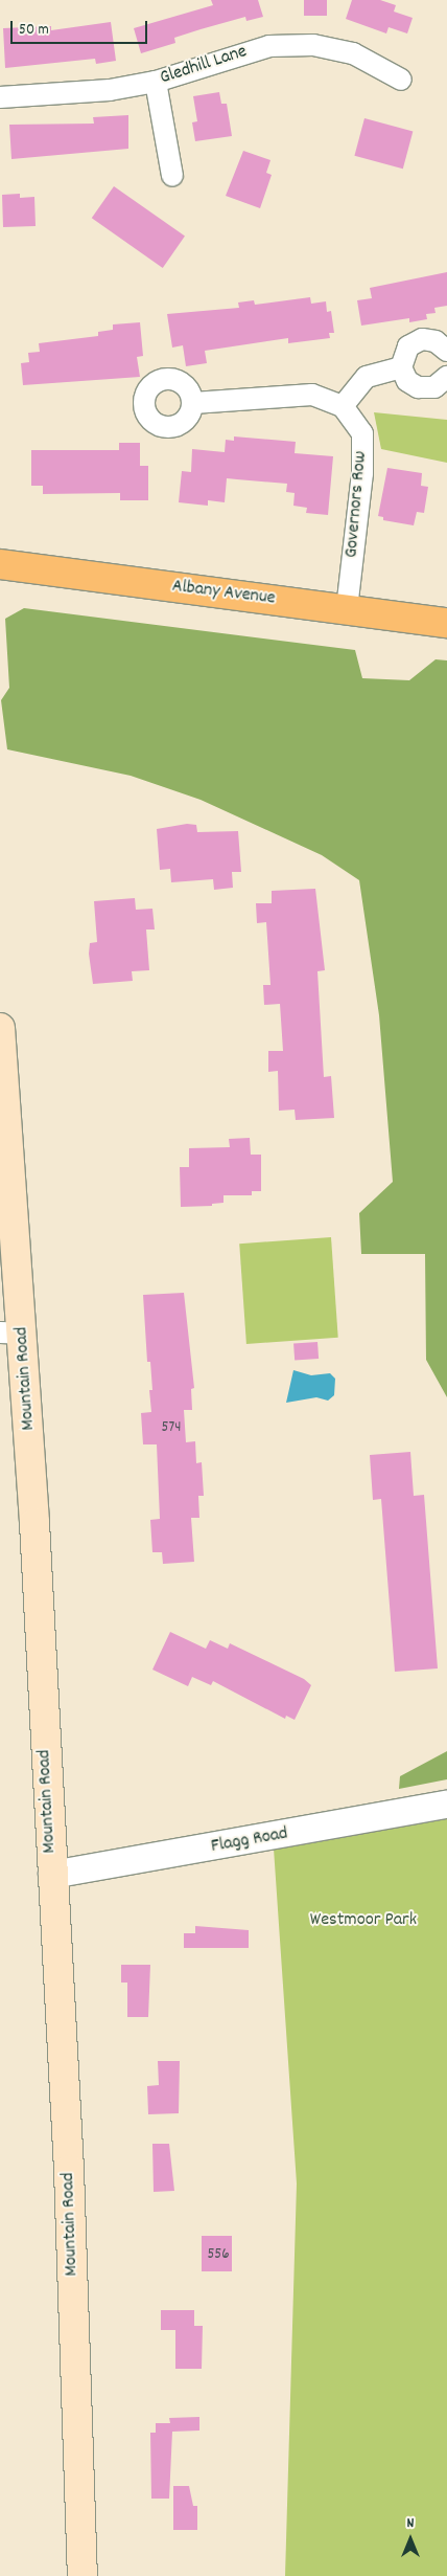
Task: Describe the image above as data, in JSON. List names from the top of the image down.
{
  "streets": {
    "highway": ["Albany Avenue"],
    "main road": ["Mountain Road"],
    "street": ["Gledhill Lane", "Governors Row", "Flagg Road"]
  },
  "crossings": [
    ["Governors Row", "Albany Avenue"],
    ["Mountain Road", "Flagg Road"]
  ],
  "parks": ["Westmoor Park"],
  "house_numbers": ["574", "556"],
  "scale_bar": "50 m",
  "north": "top"
}
